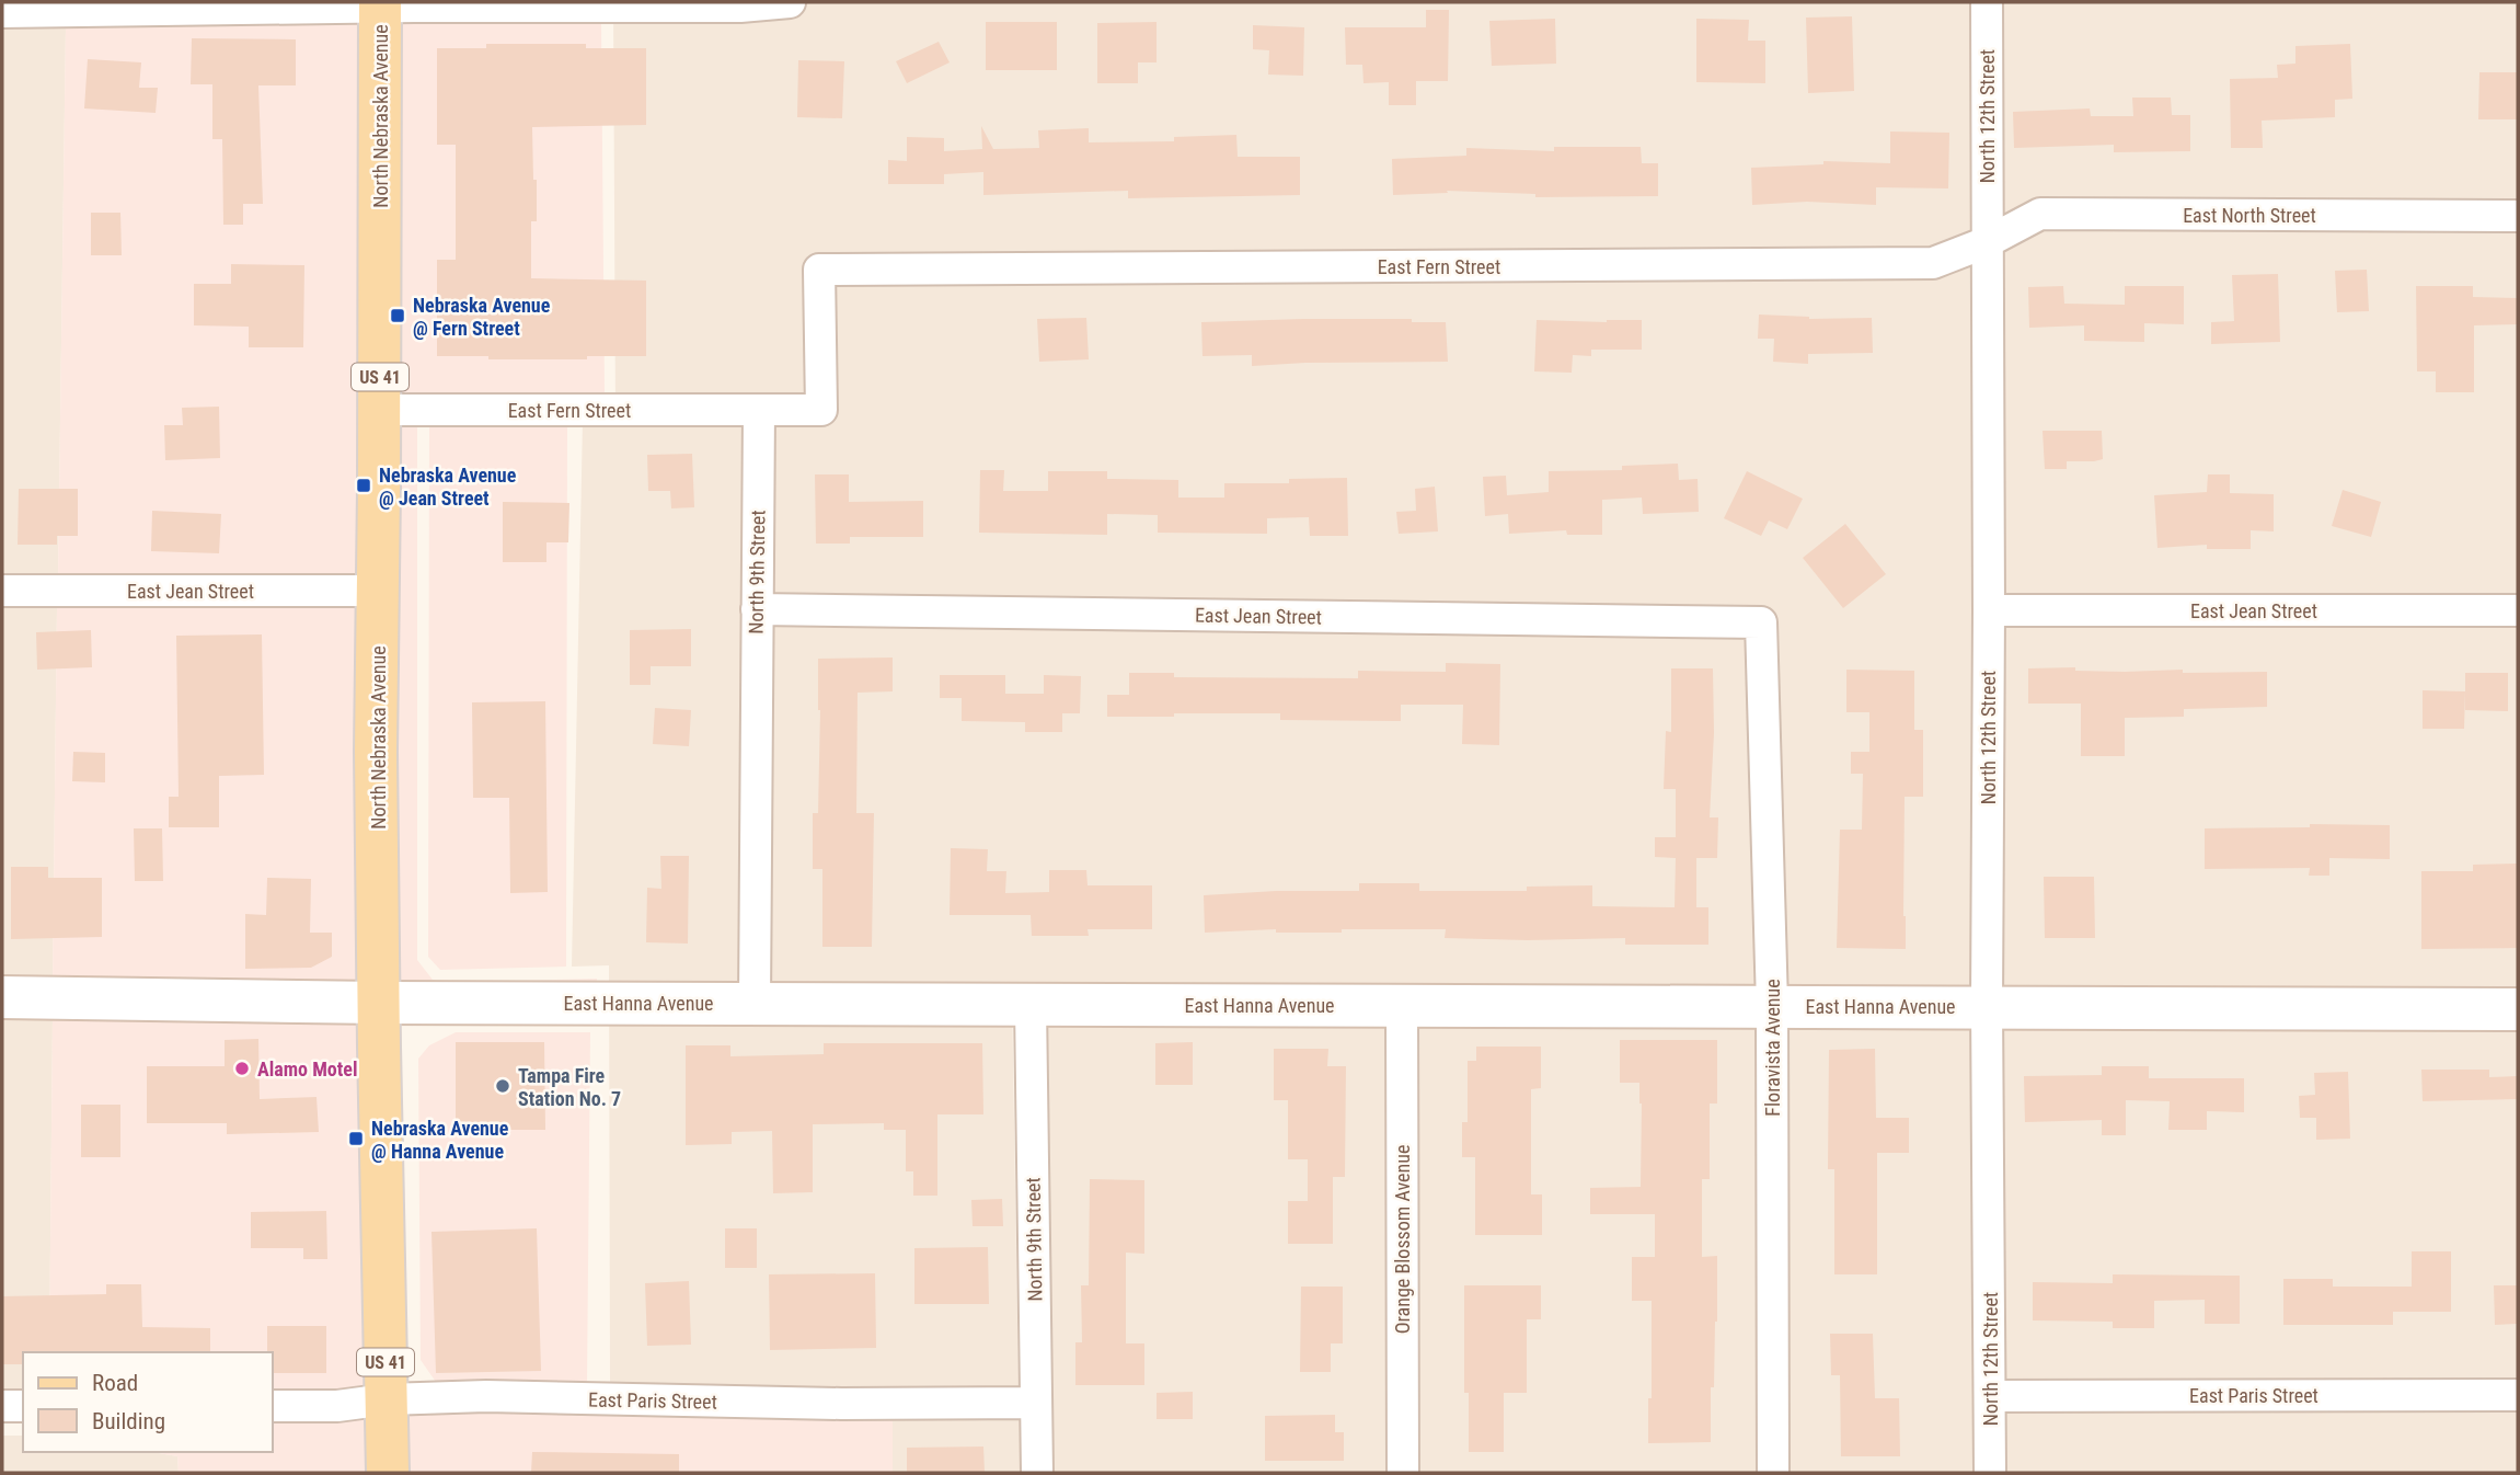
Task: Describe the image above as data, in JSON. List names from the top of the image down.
{
  "streets": {
    "main road": ["North Nebraska Avenue", "US 41"],
    "street": [
      "North 12th Street",
      "East North Street",
      "East Fern Street",
      "North 9th Street",
      "East Jean Street",
      "East Hanna Avenue",
      "Floravista Avenue",
      "Orange Blossom Avenue",
      "East Paris Street"
    ]
  },
  "crossings": [
    ["North Nebraska Avenue", "East Fern Street"],
    ["North Nebraska Avenue", "East Jean Street"],
    ["North Nebraska Avenue", "East Hanna Avenue"],
    ["North Nebraska Avenue", "East Paris Street"],
    ["North 12th Street", "East North Street"],
    ["North 12th Street", "East Fern Street"],
    ["North 12th Street", "East Jean Street"],
    ["North 12th Street", "East Hanna Avenue"],
    ["North 12th Street", "East Paris Street"],
    ["East North Street", "East Fern Street"],
    ["East Fern Street", "North 9th Street"],
    ["North 9th Street", "East Jean Street"],
    ["North 9th Street", "East Hanna Avenue"],
    ["North 9th Street", "East Paris Street"],
    ["East Jean Street", "Floravista Avenue"],
    ["East Hanna Avenue", "Floravista Avenue"],
    ["East Hanna Avenue", "Orange Blossom Avenue"]
  ],
  "places": {
    "transit": ["Nebraska Avenue @ Fern Street", "Nebraska Avenue @ Jean Street", "Nebraska Avenue @ Hanna Avenue"],
    "other": ["Alamo Motel", "Tampa Fire Station No. 7"]
  },
  "legend": ["Road", "Building"]
}
